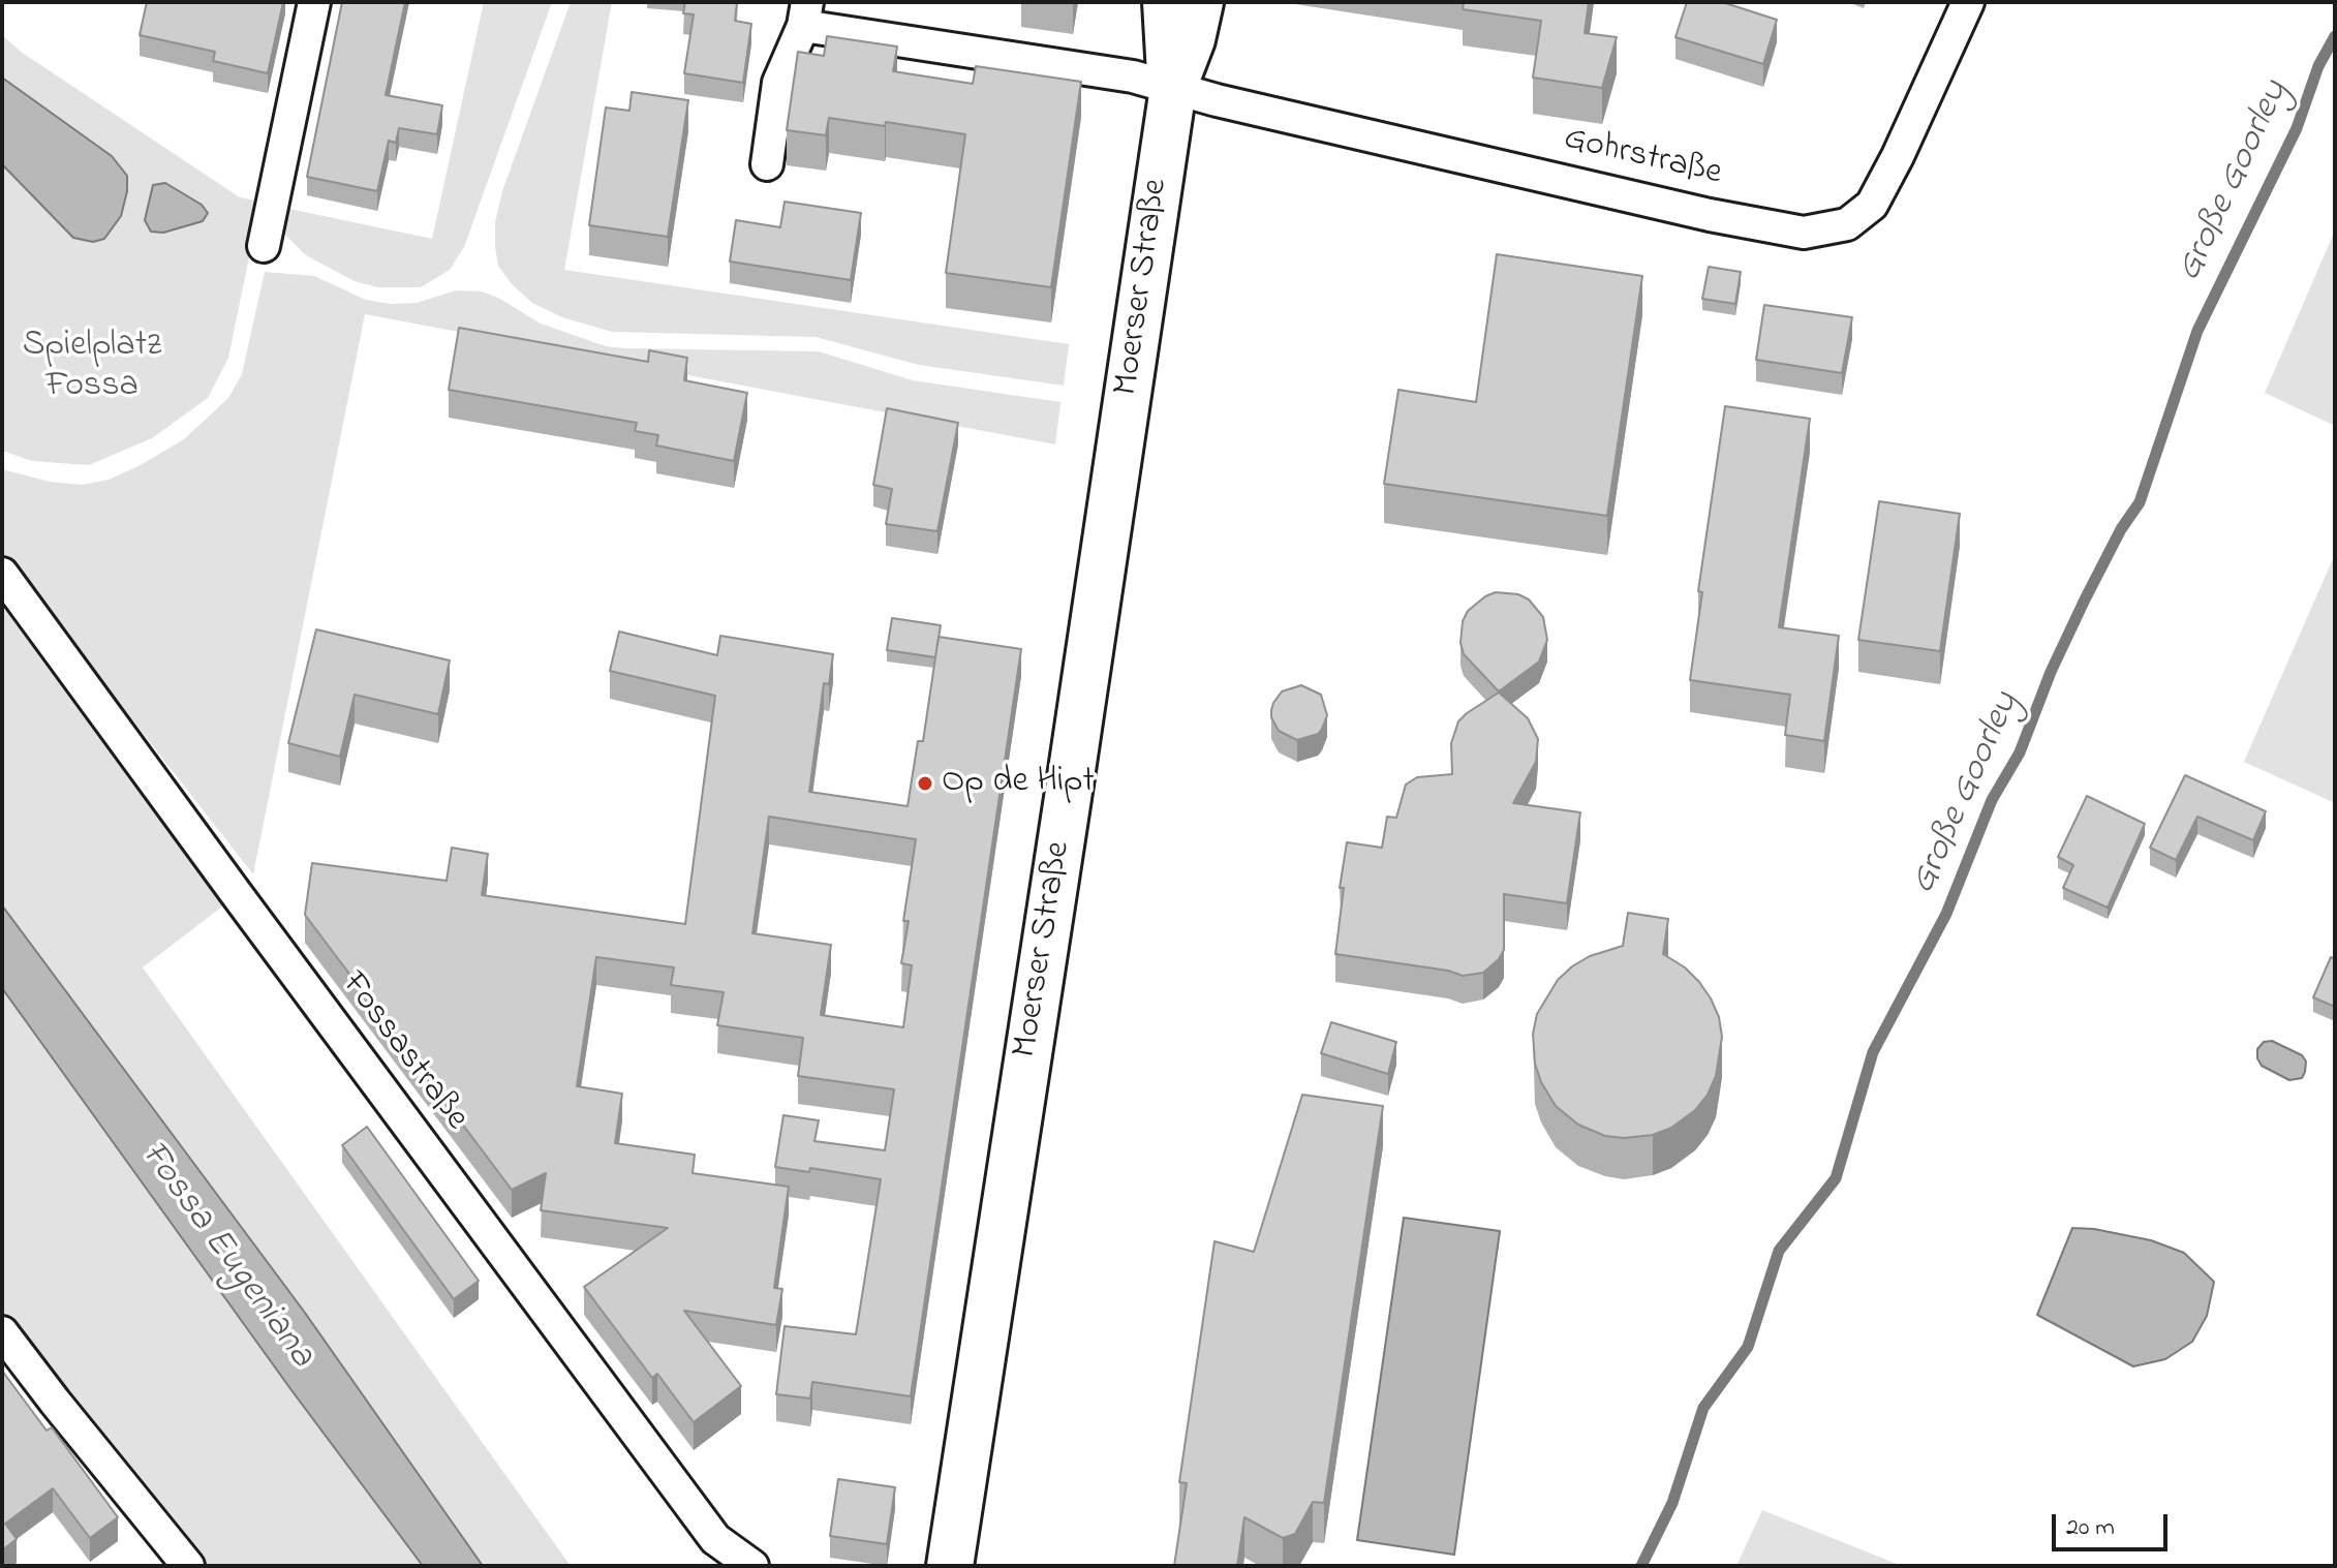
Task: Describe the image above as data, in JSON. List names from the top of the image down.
{
  "streets": {
    "main road": ["Moerser Straße"],
    "street": ["Gohrstraße", "Fossastraße"]
  },
  "crossings": [
    ["Gohrstraße", "Moerser Straße"]
  ],
  "water": ["Große Goorley", "Fossa Eugeniana"],
  "parks": ["Spielplatz Fossa"],
  "places": ["Op de Hipt"],
  "scale_bar": "20 m"
}
